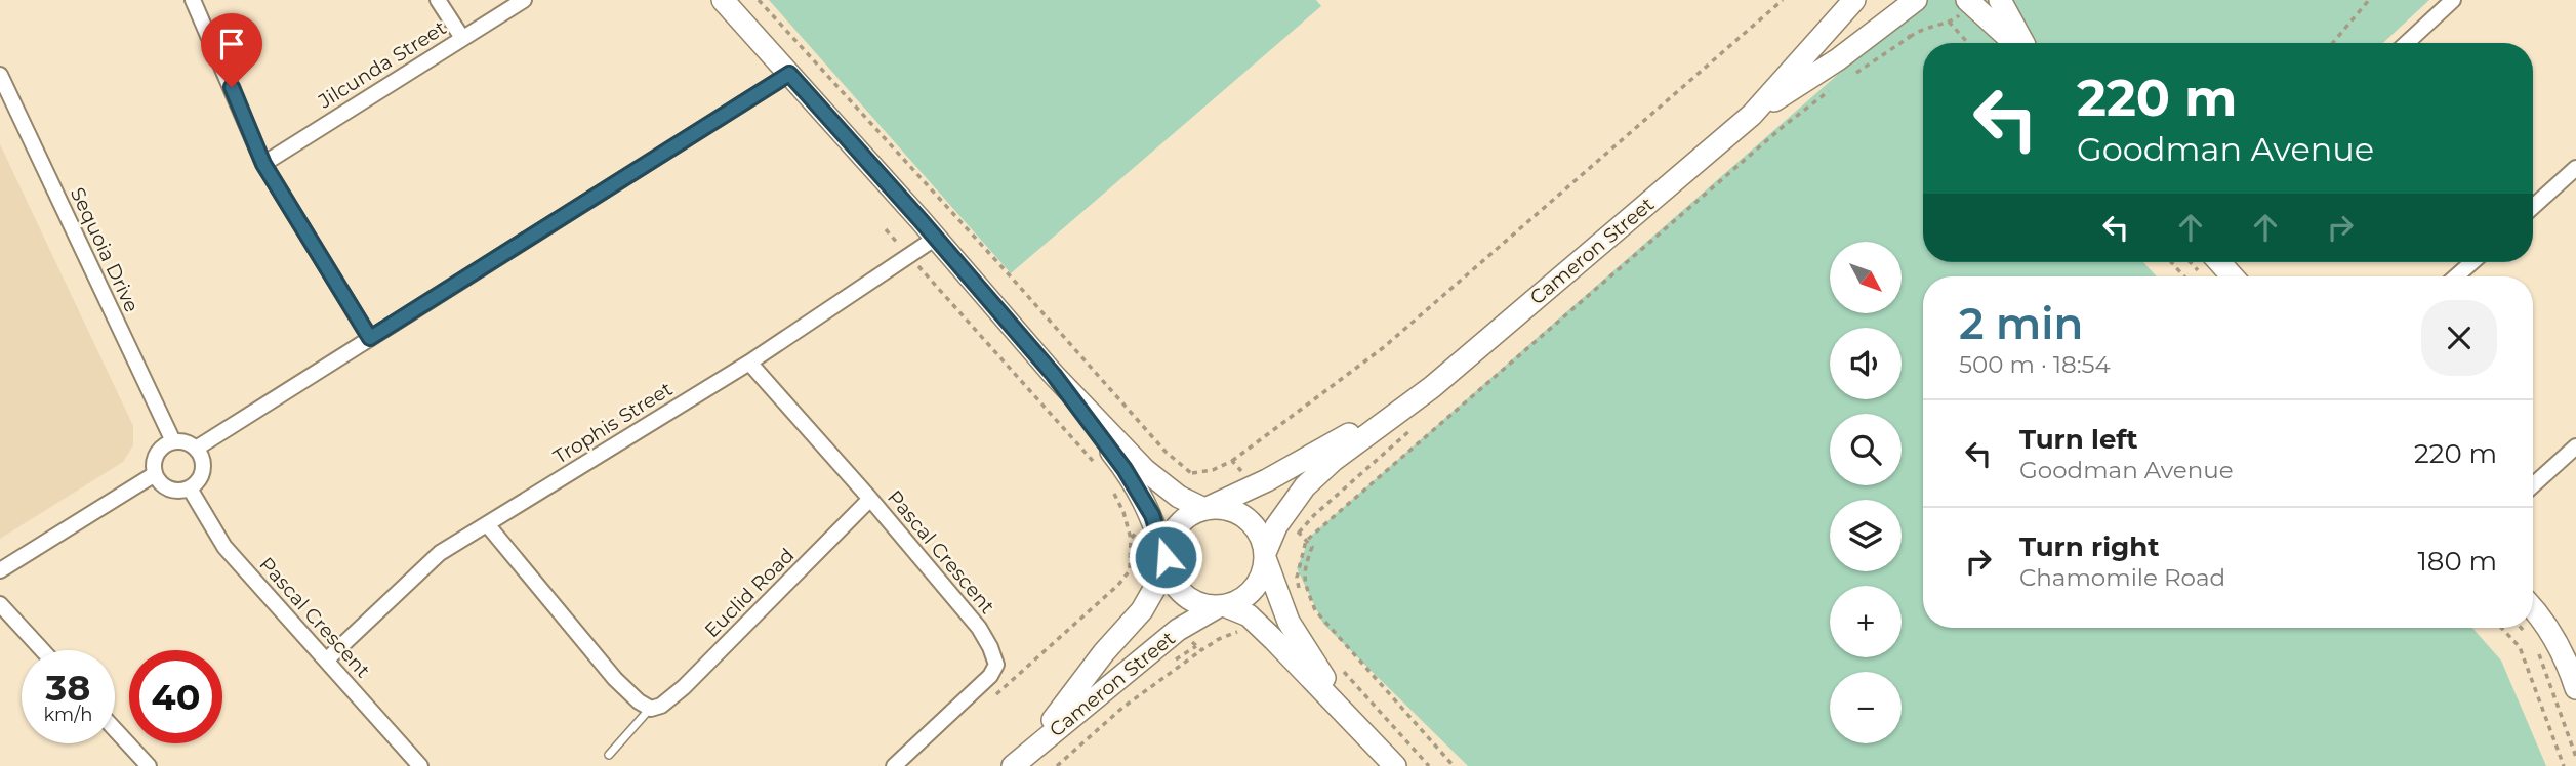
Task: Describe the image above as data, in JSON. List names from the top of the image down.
{
  "streets": {
    "street": [
      "Jilcunda Street",
      "Sequoia Drive",
      "Cameron Street",
      "Trophis Street",
      "Pascal Crescent",
      "Euclid Road"
    ]
  },
  "crossings": [
    ["Sequoia Drive", "Pascal Crescent"],
    ["Trophis Street", "Pascal Crescent"],
    ["Pascal Crescent", "Euclid Road"]
  ],
  "north": "bottom right",
  "page": {
    "turn": ["220 m", "Goodman Avenue"],
    "map_buttons": ["+", "−"],
    "heading": ["2 min", "500 m · 18:54"],
    "list": [
      {
        "name": "Turn left",
        "note": "Goodman Avenue",
        "value": "220 m"
      },
      {
        "name": "Turn right",
        "note": "Chamomile Road",
        "value": "180 m"
      }
    ],
    "speed": "38 km/h",
    "limit": "40"
  }
}
